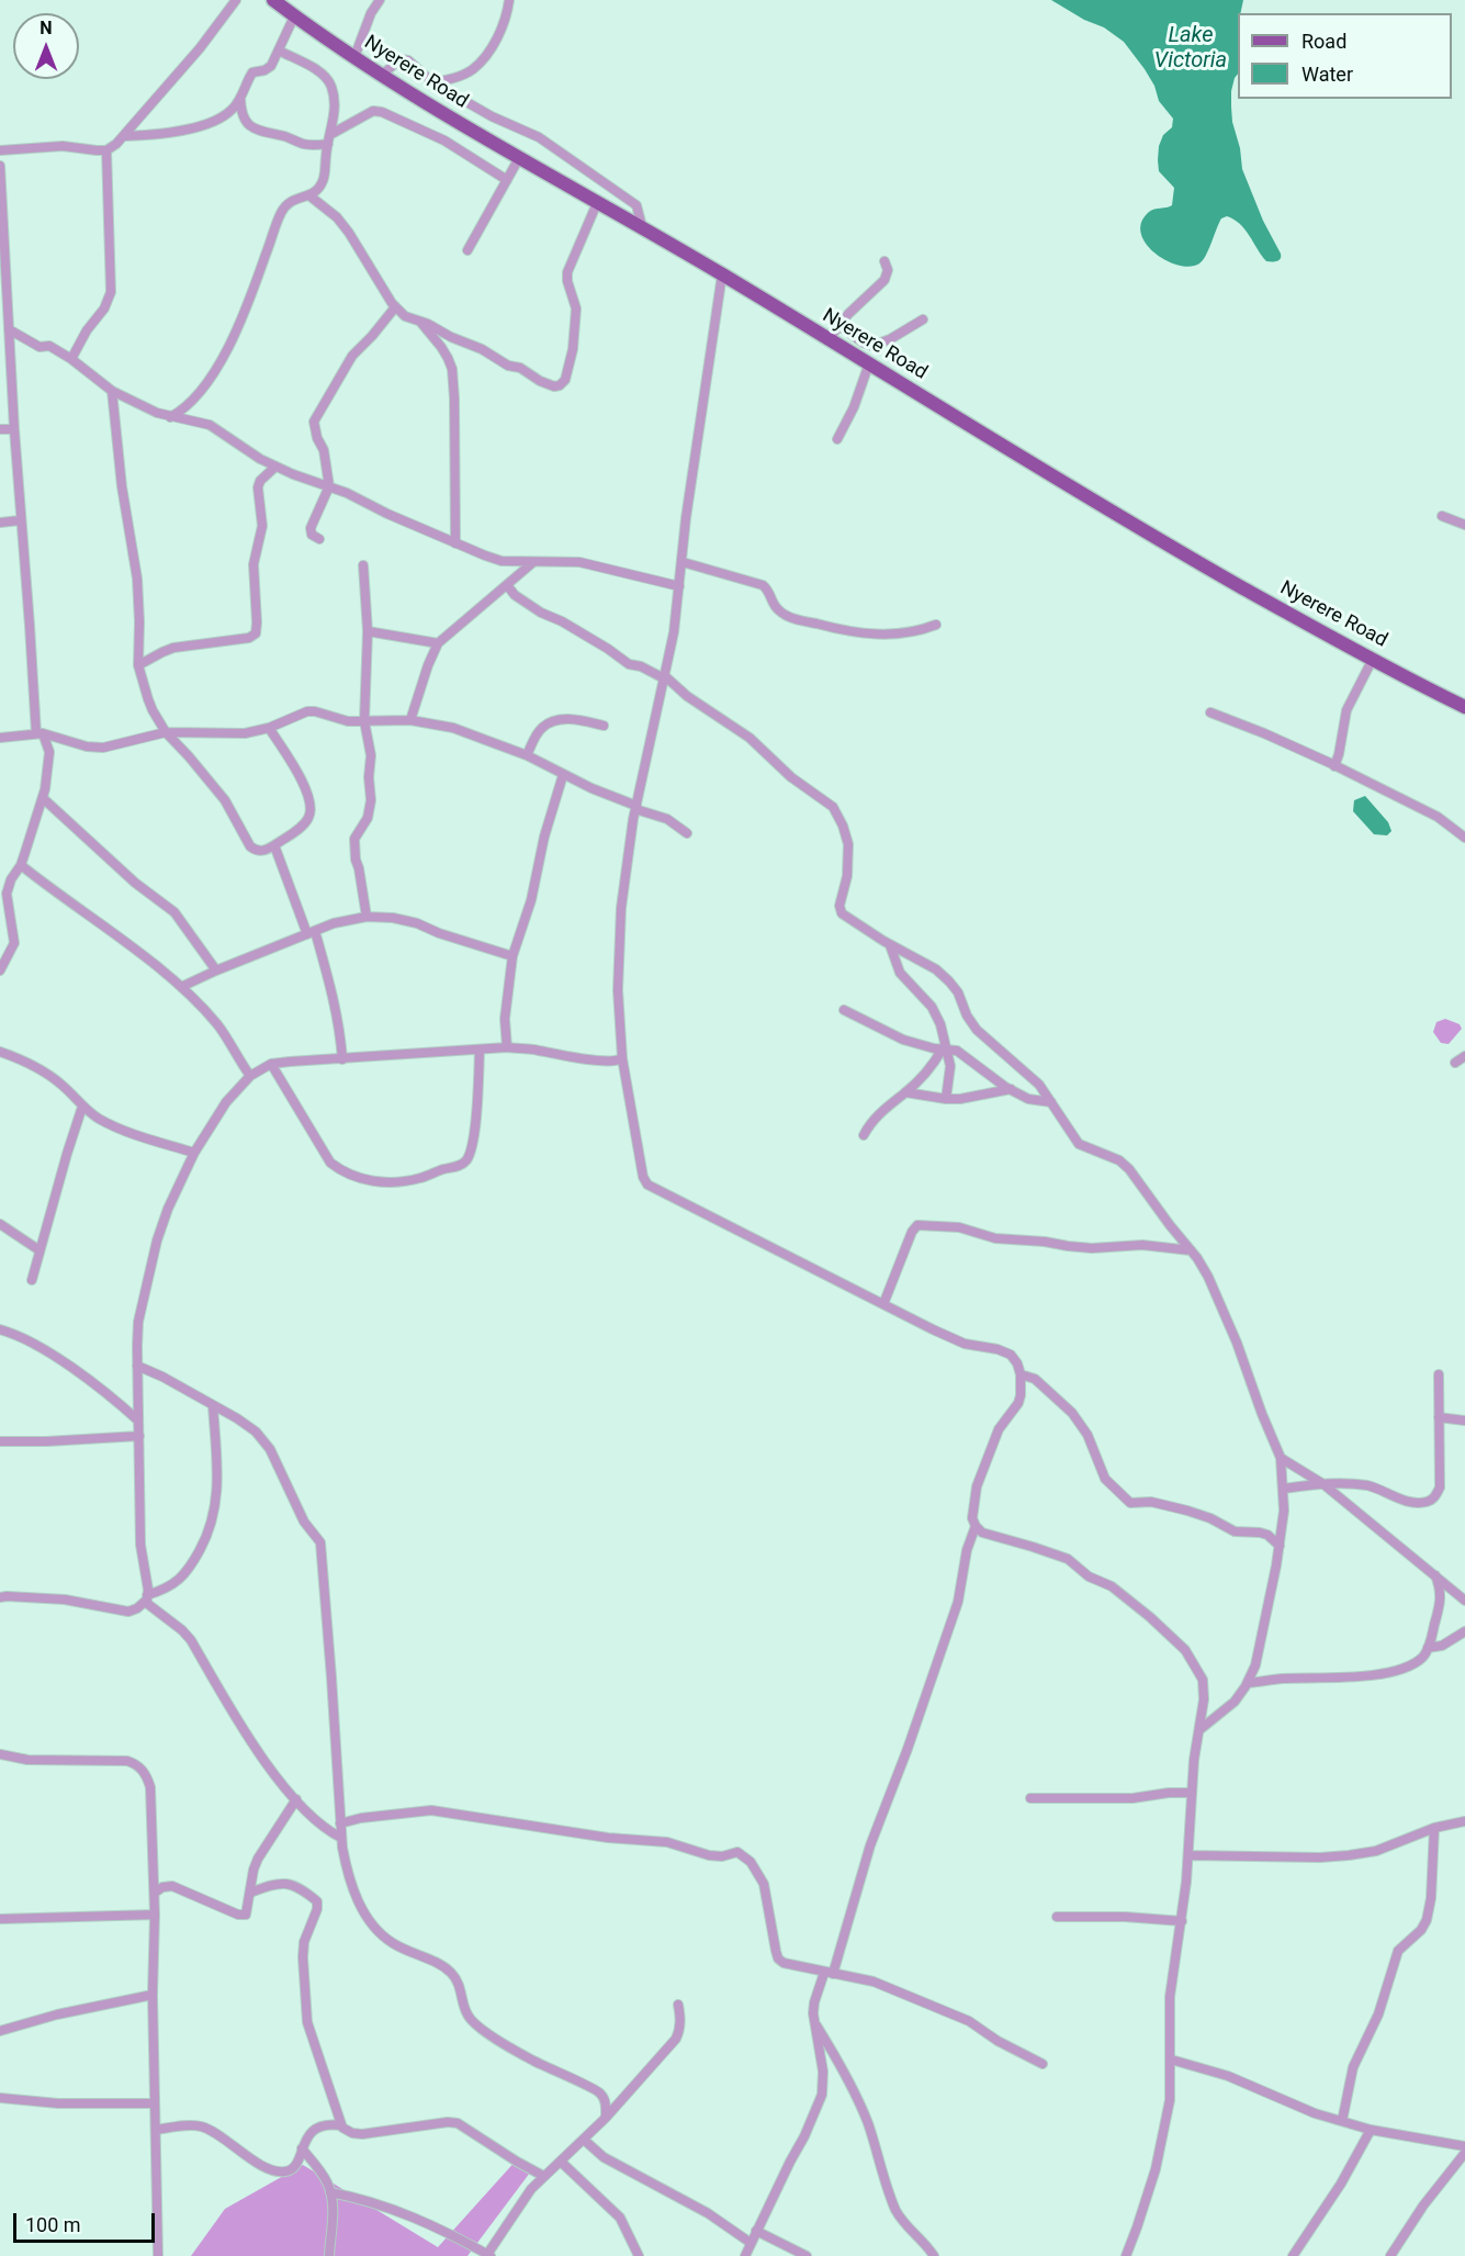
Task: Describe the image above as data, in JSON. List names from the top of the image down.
{
  "streets": {
    "main road": ["Nyerere Road"]
  },
  "water": ["Lake Victoria"],
  "legend": ["Road", "Water"],
  "scale_bar": "100 m",
  "north": "top"
}
